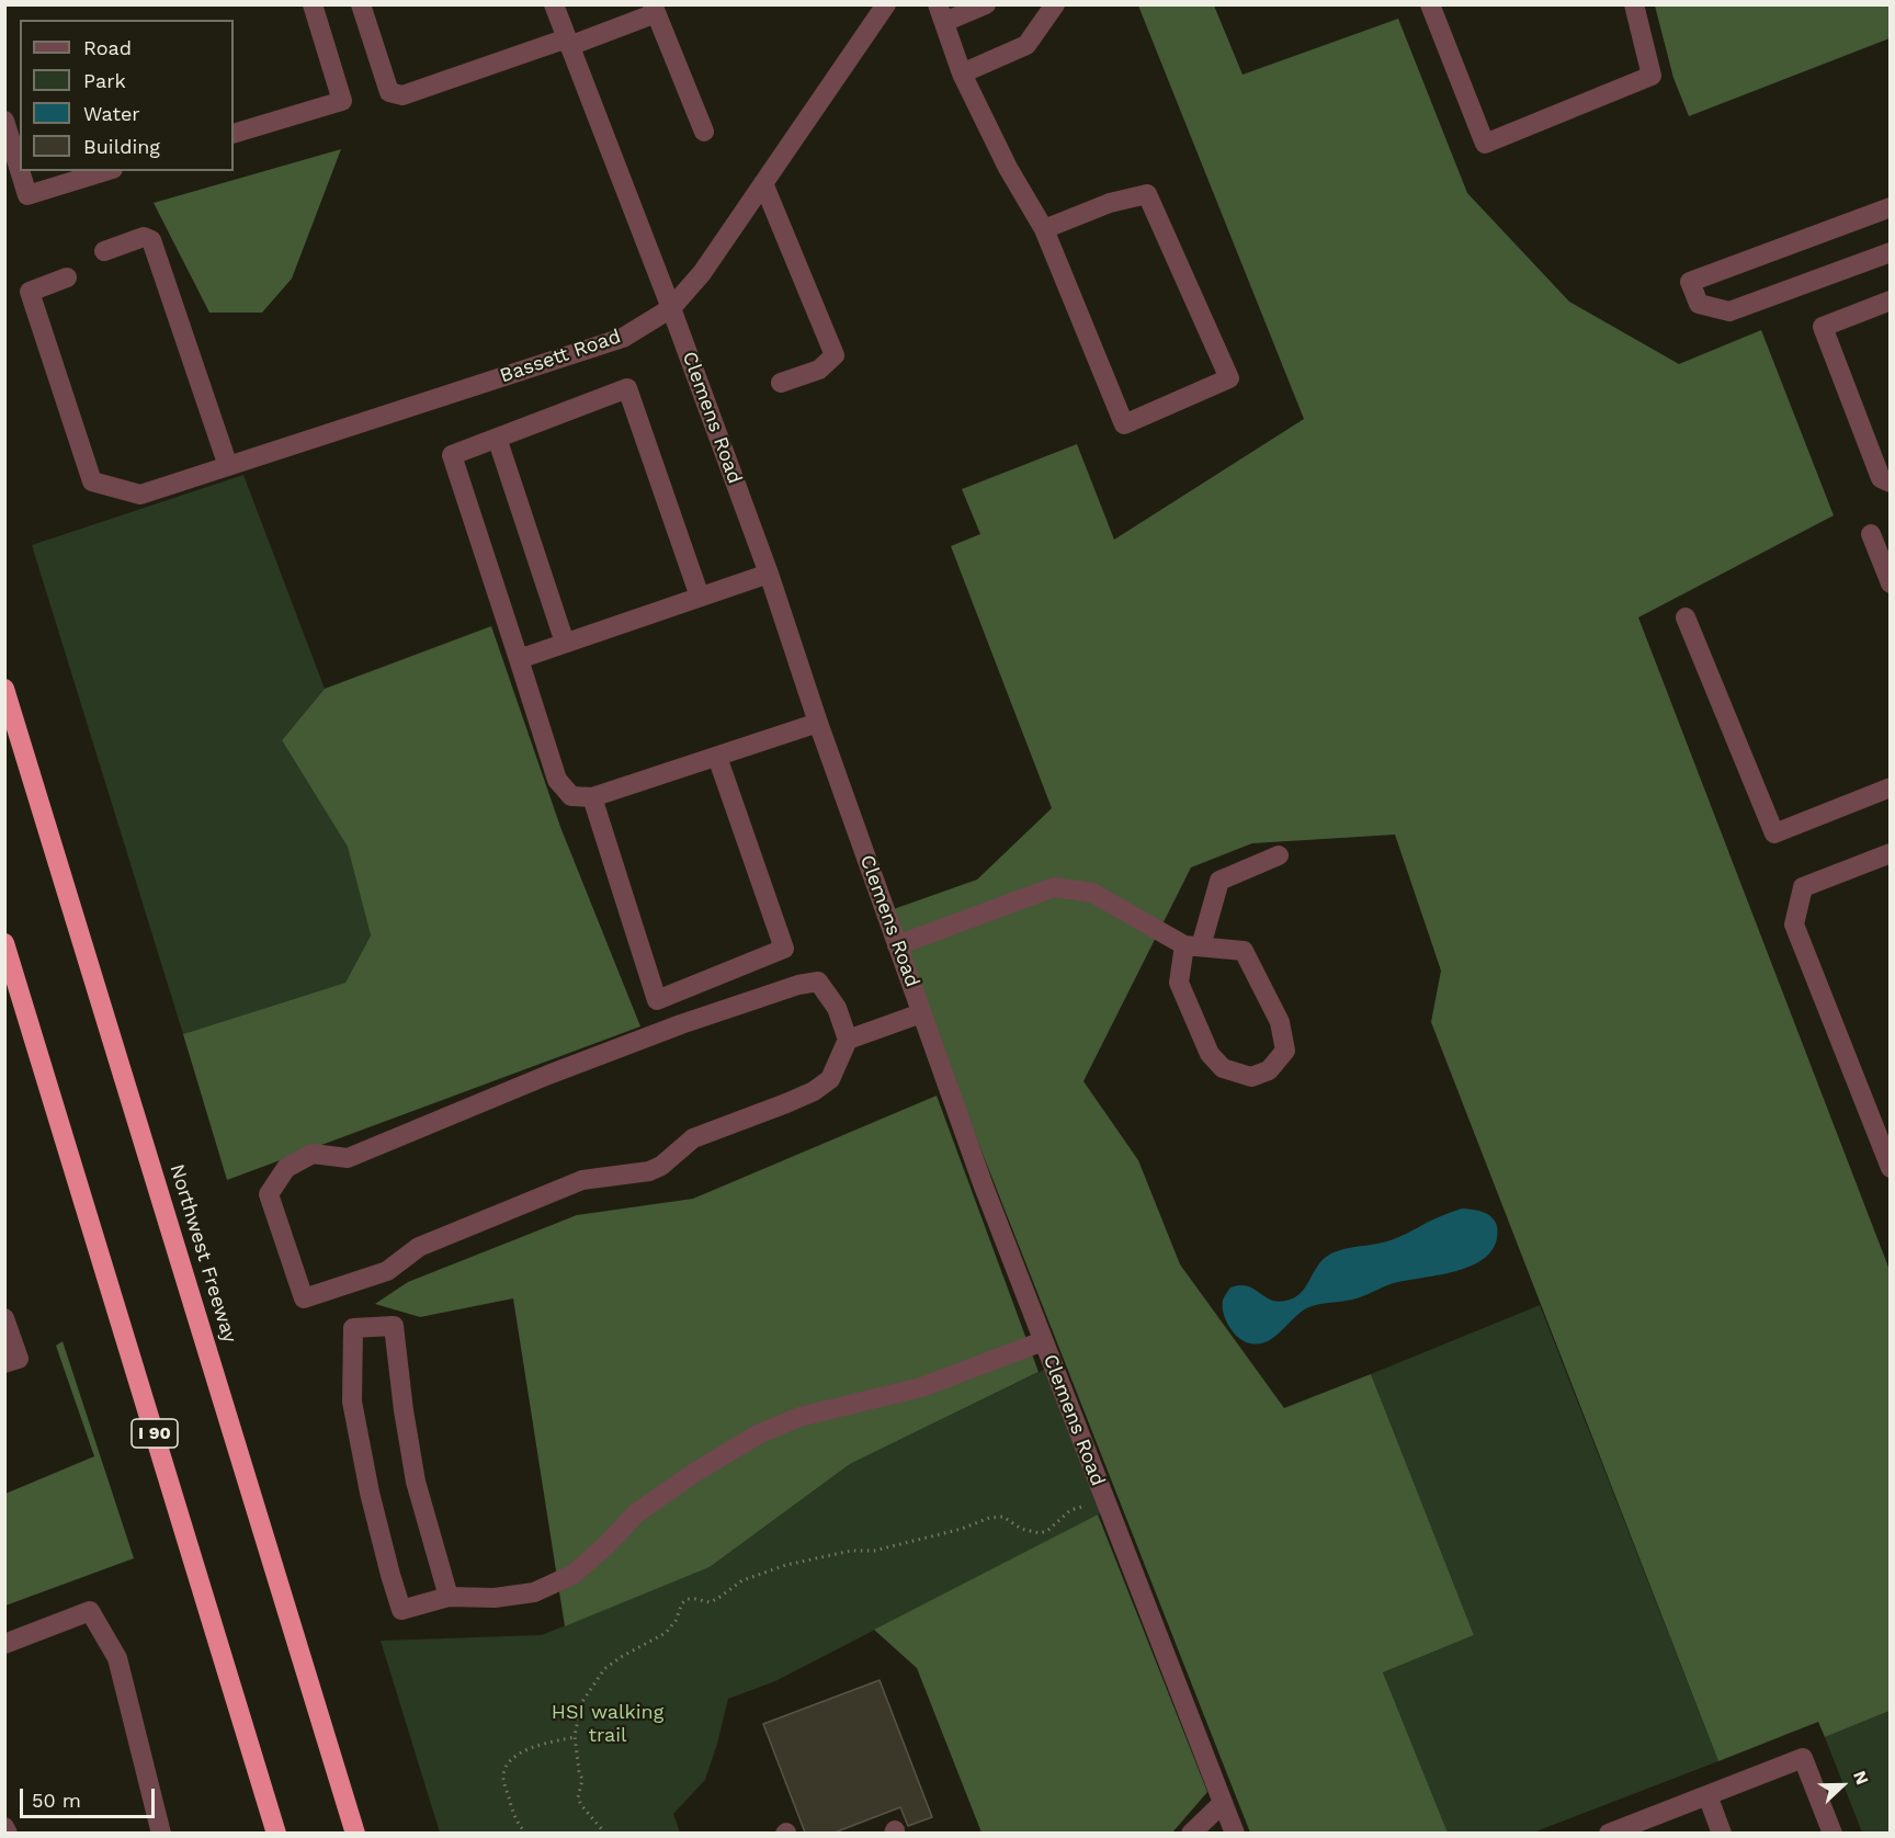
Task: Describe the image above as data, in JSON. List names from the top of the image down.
{
  "streets": {
    "highway": ["Northwest Freeway", "I 90"],
    "street": ["Bassett Road", "Clemens Road"]
  },
  "crossings": [
    ["Bassett Road", "Clemens Road"]
  ],
  "parks": ["HSI walking trail"],
  "legend": [
    "Road",
    "Park",
    "Water",
    "Building"
  ],
  "scale_bar": "50 m",
  "north": "right"
}
